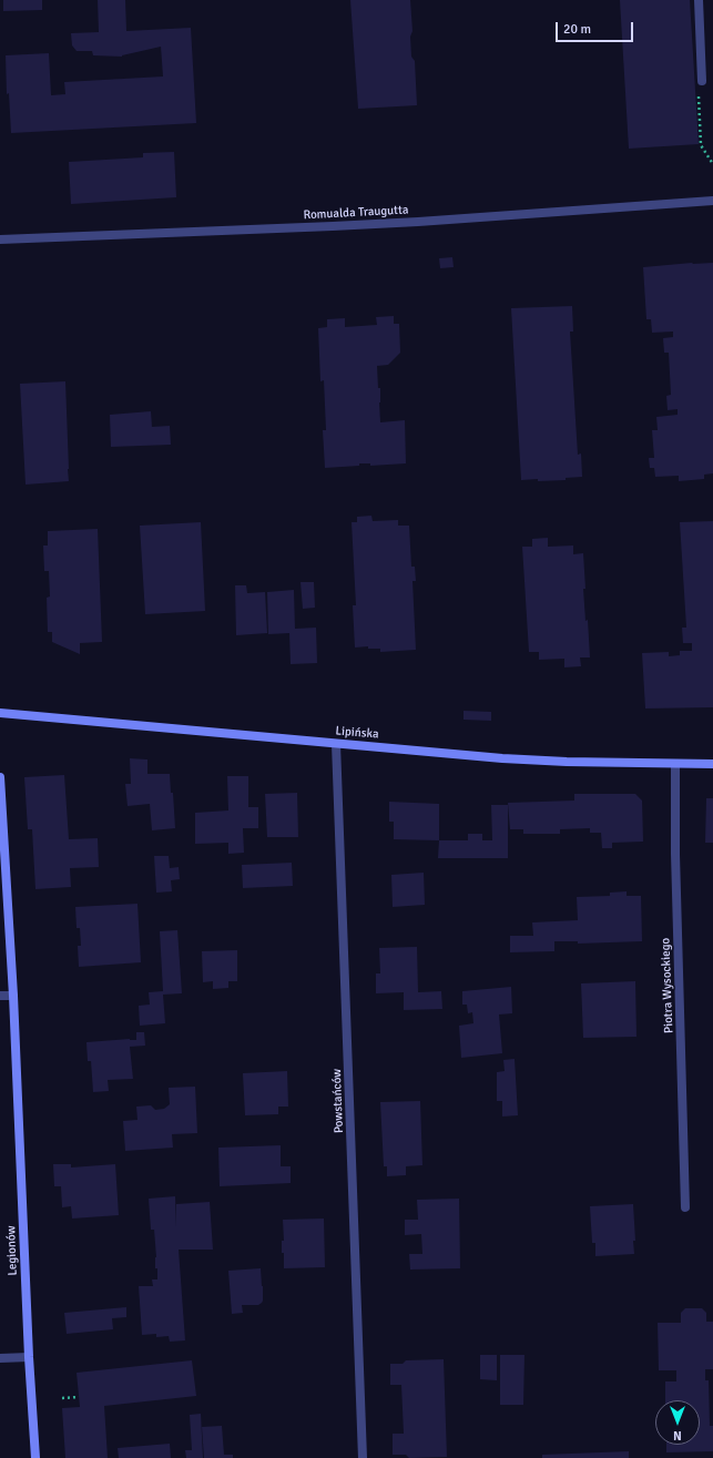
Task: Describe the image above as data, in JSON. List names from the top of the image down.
{
  "streets": {
    "street": [
      "Romualda Traugutta",
      "Lipińska",
      "Piotra Wysockiego",
      "Powstańców",
      "Legionów"
    ]
  },
  "crossings": [
    ["Lipińska", "Piotra Wysockiego"],
    ["Lipińska", "Powstańców"]
  ],
  "scale_bar": "20 m",
  "north": "bottom"
}
